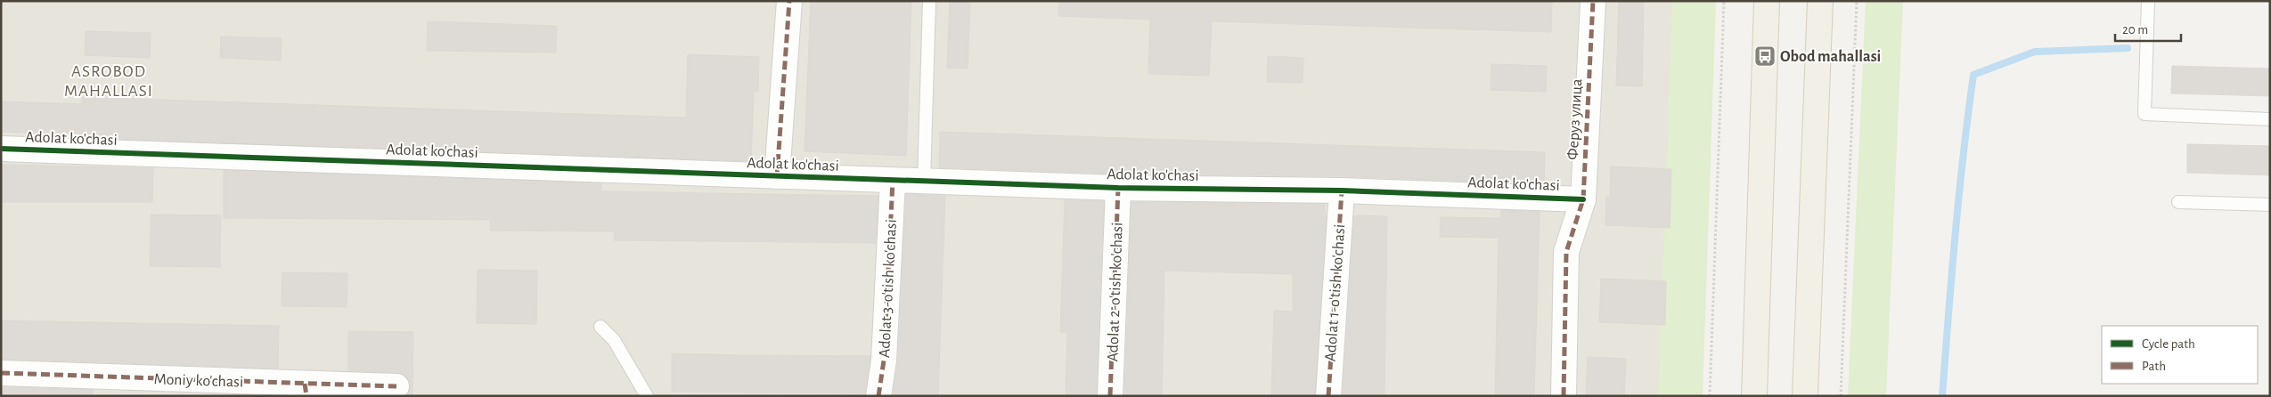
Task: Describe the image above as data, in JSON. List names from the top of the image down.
{
  "streets": {
    "street": [
      "Феруз улица",
      "Adolat ko'chasi",
      "Adolat 3-o'tish ko'chasi",
      "Adolat 2-o'tish ko'chasi",
      "Adolat 1-o'tish ko'chasi",
      "Moniy ko'chasi"
    ]
  },
  "crossings": [
    ["Феруз улица", "Adolat ko'chasi"],
    ["Adolat ko'chasi", "Adolat 3-o'tish ko'chasi"],
    ["Adolat ko'chasi", "Adolat 2-o'tish ko'chasi"],
    ["Adolat ko'chasi", "Adolat 1-o'tish ko'chasi"]
  ],
  "districts": ["ASROBOD MAHALLASI"],
  "places": {
    "bus stop": ["Obod mahallasi"]
  },
  "legend": ["Cycle path", "Path"],
  "scale_bar": "20 m"
}
